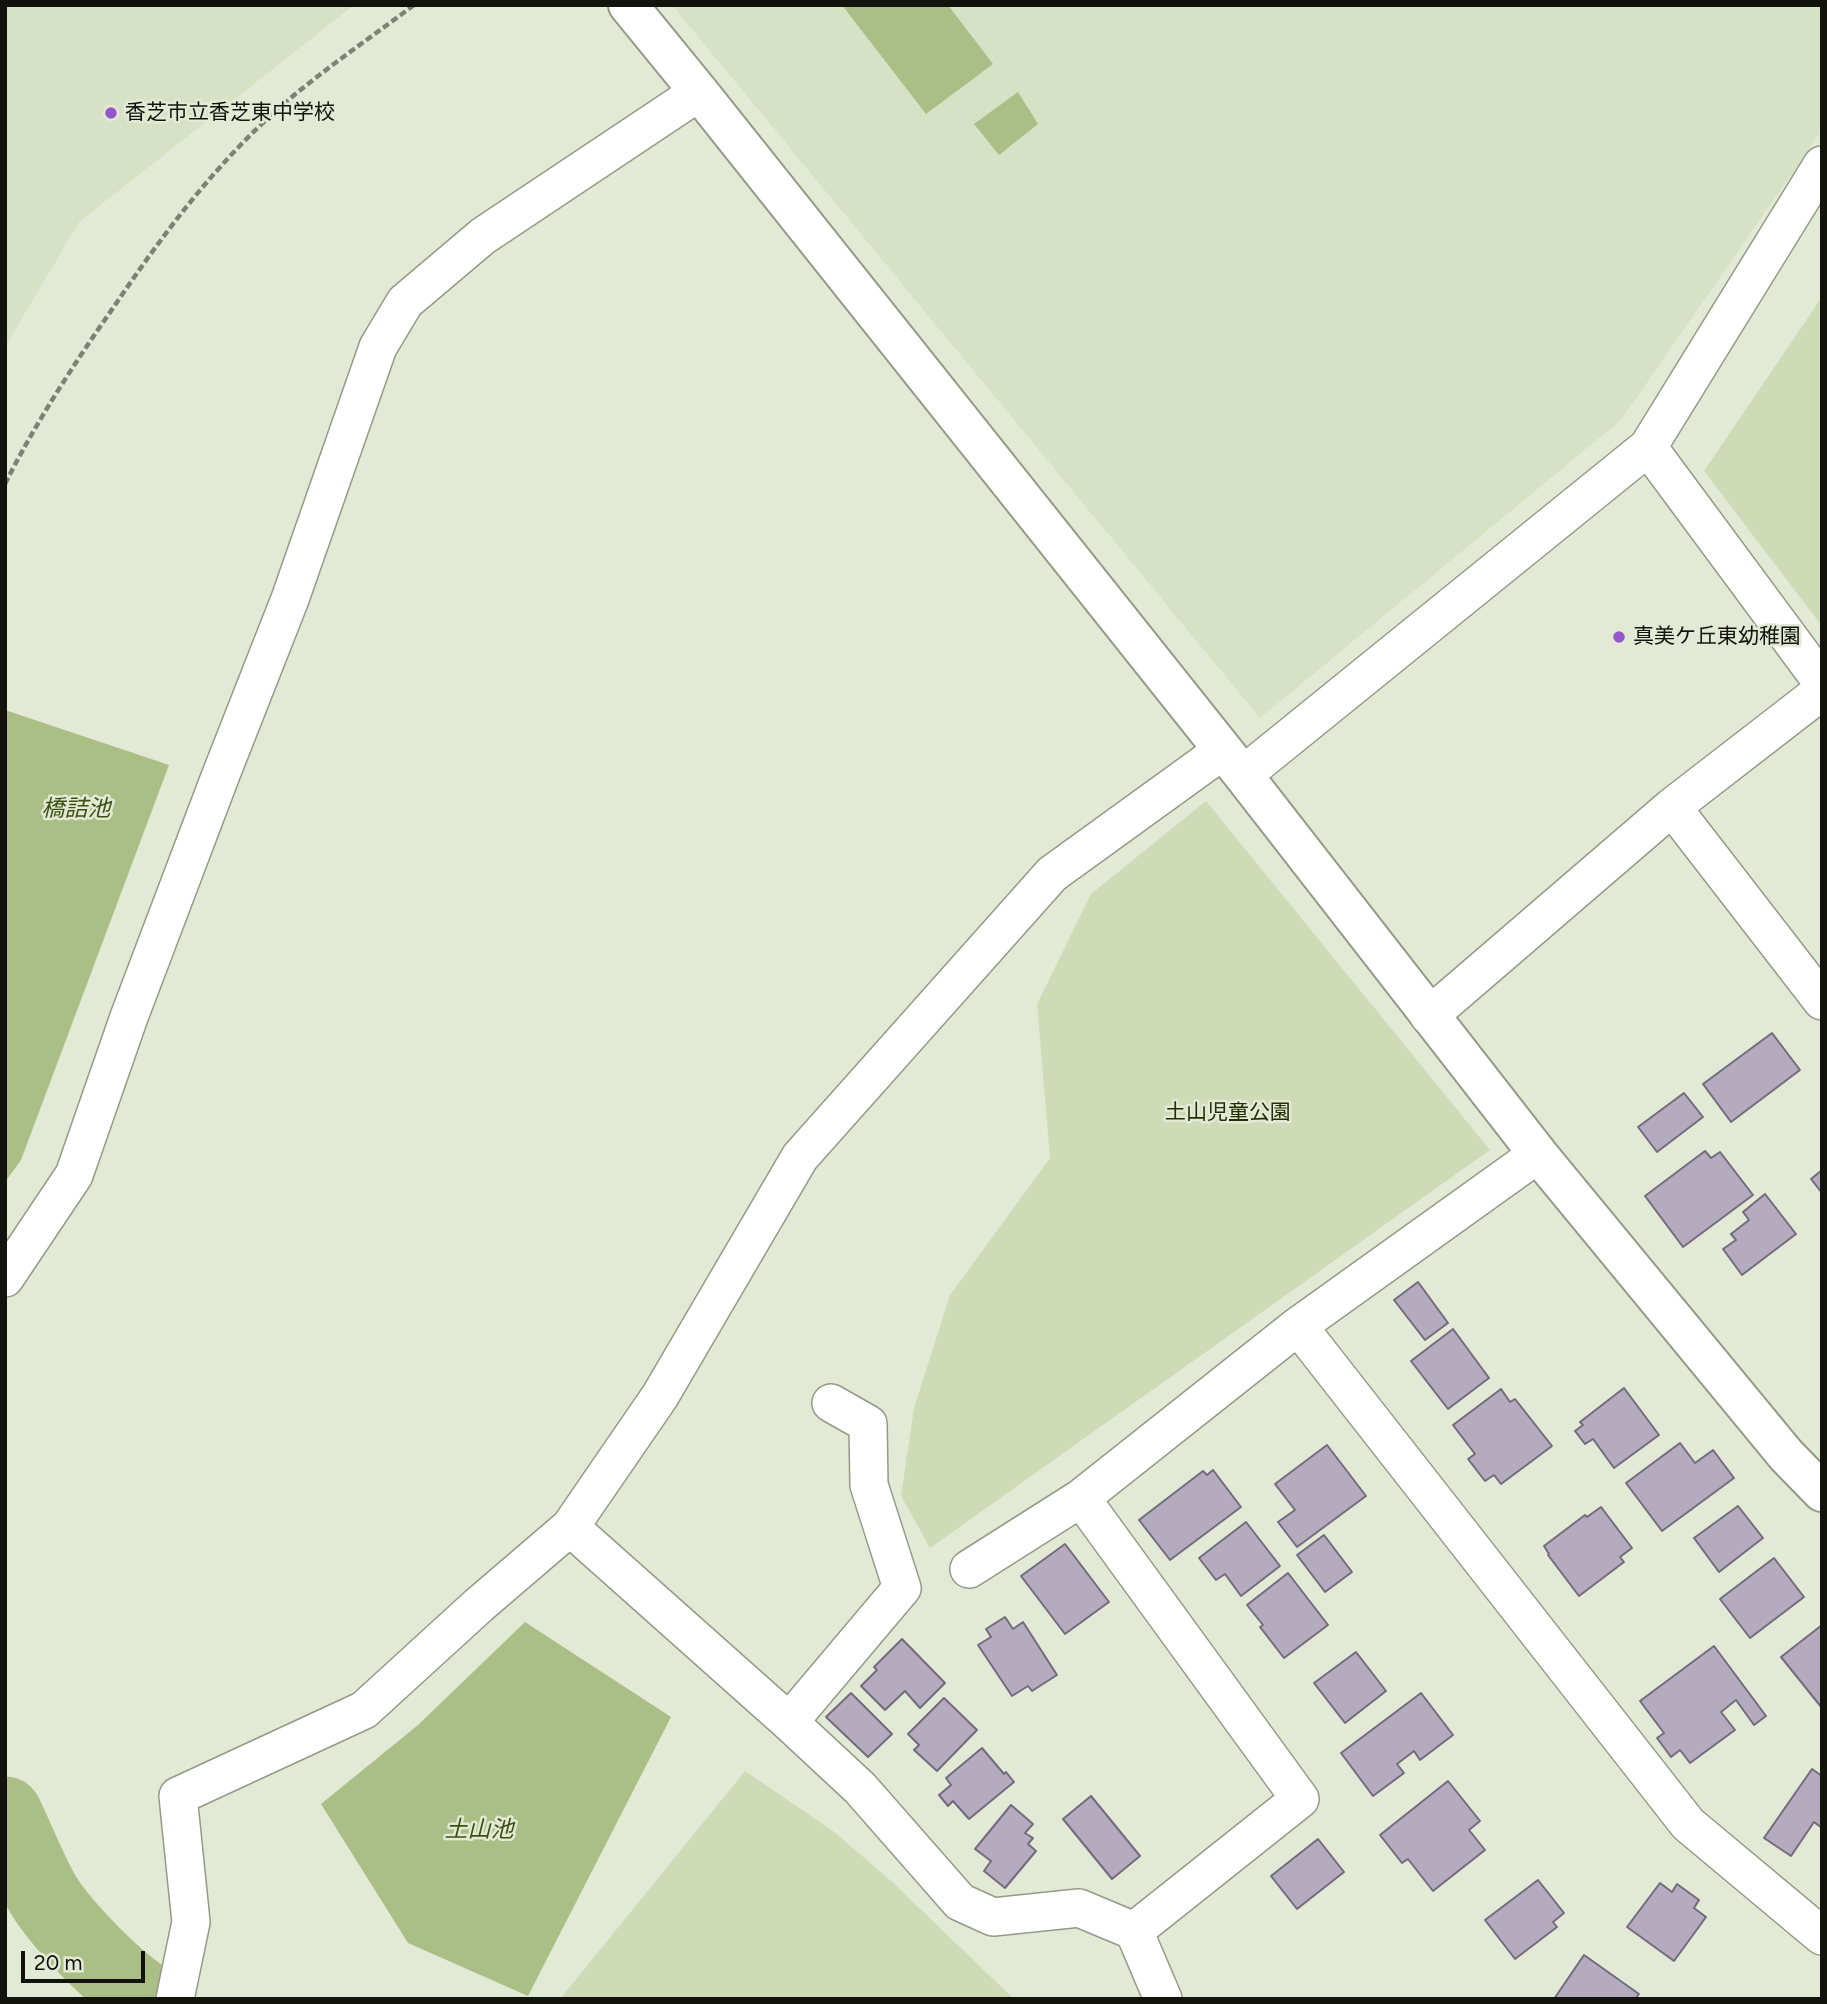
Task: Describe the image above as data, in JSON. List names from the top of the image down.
{
  "water": ["橋詰池", "土山池"],
  "parks": ["土山児童公園"],
  "places": ["香芝市立香芝東中学校", "真美ケ丘東幼稚園"],
  "scale_bar": "20 m"
}
